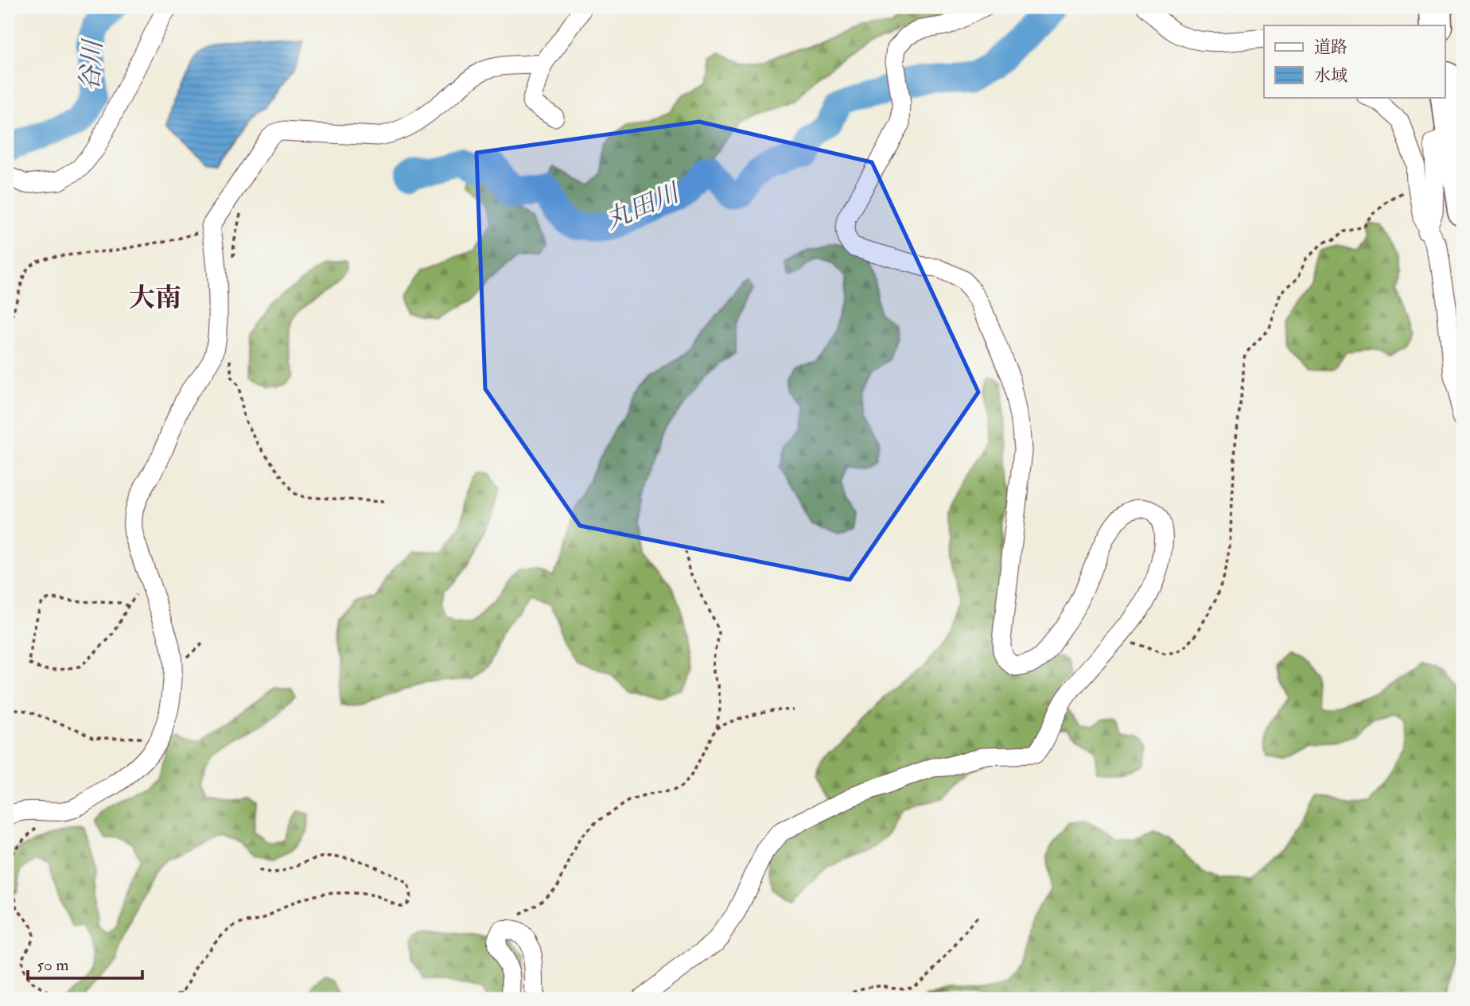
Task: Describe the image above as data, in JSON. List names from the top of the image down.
{
  "districts": ["大南"],
  "water": ["谷川", "丸田川"],
  "legend": ["道路", "水域"],
  "scale_bar": "50 m"
}
